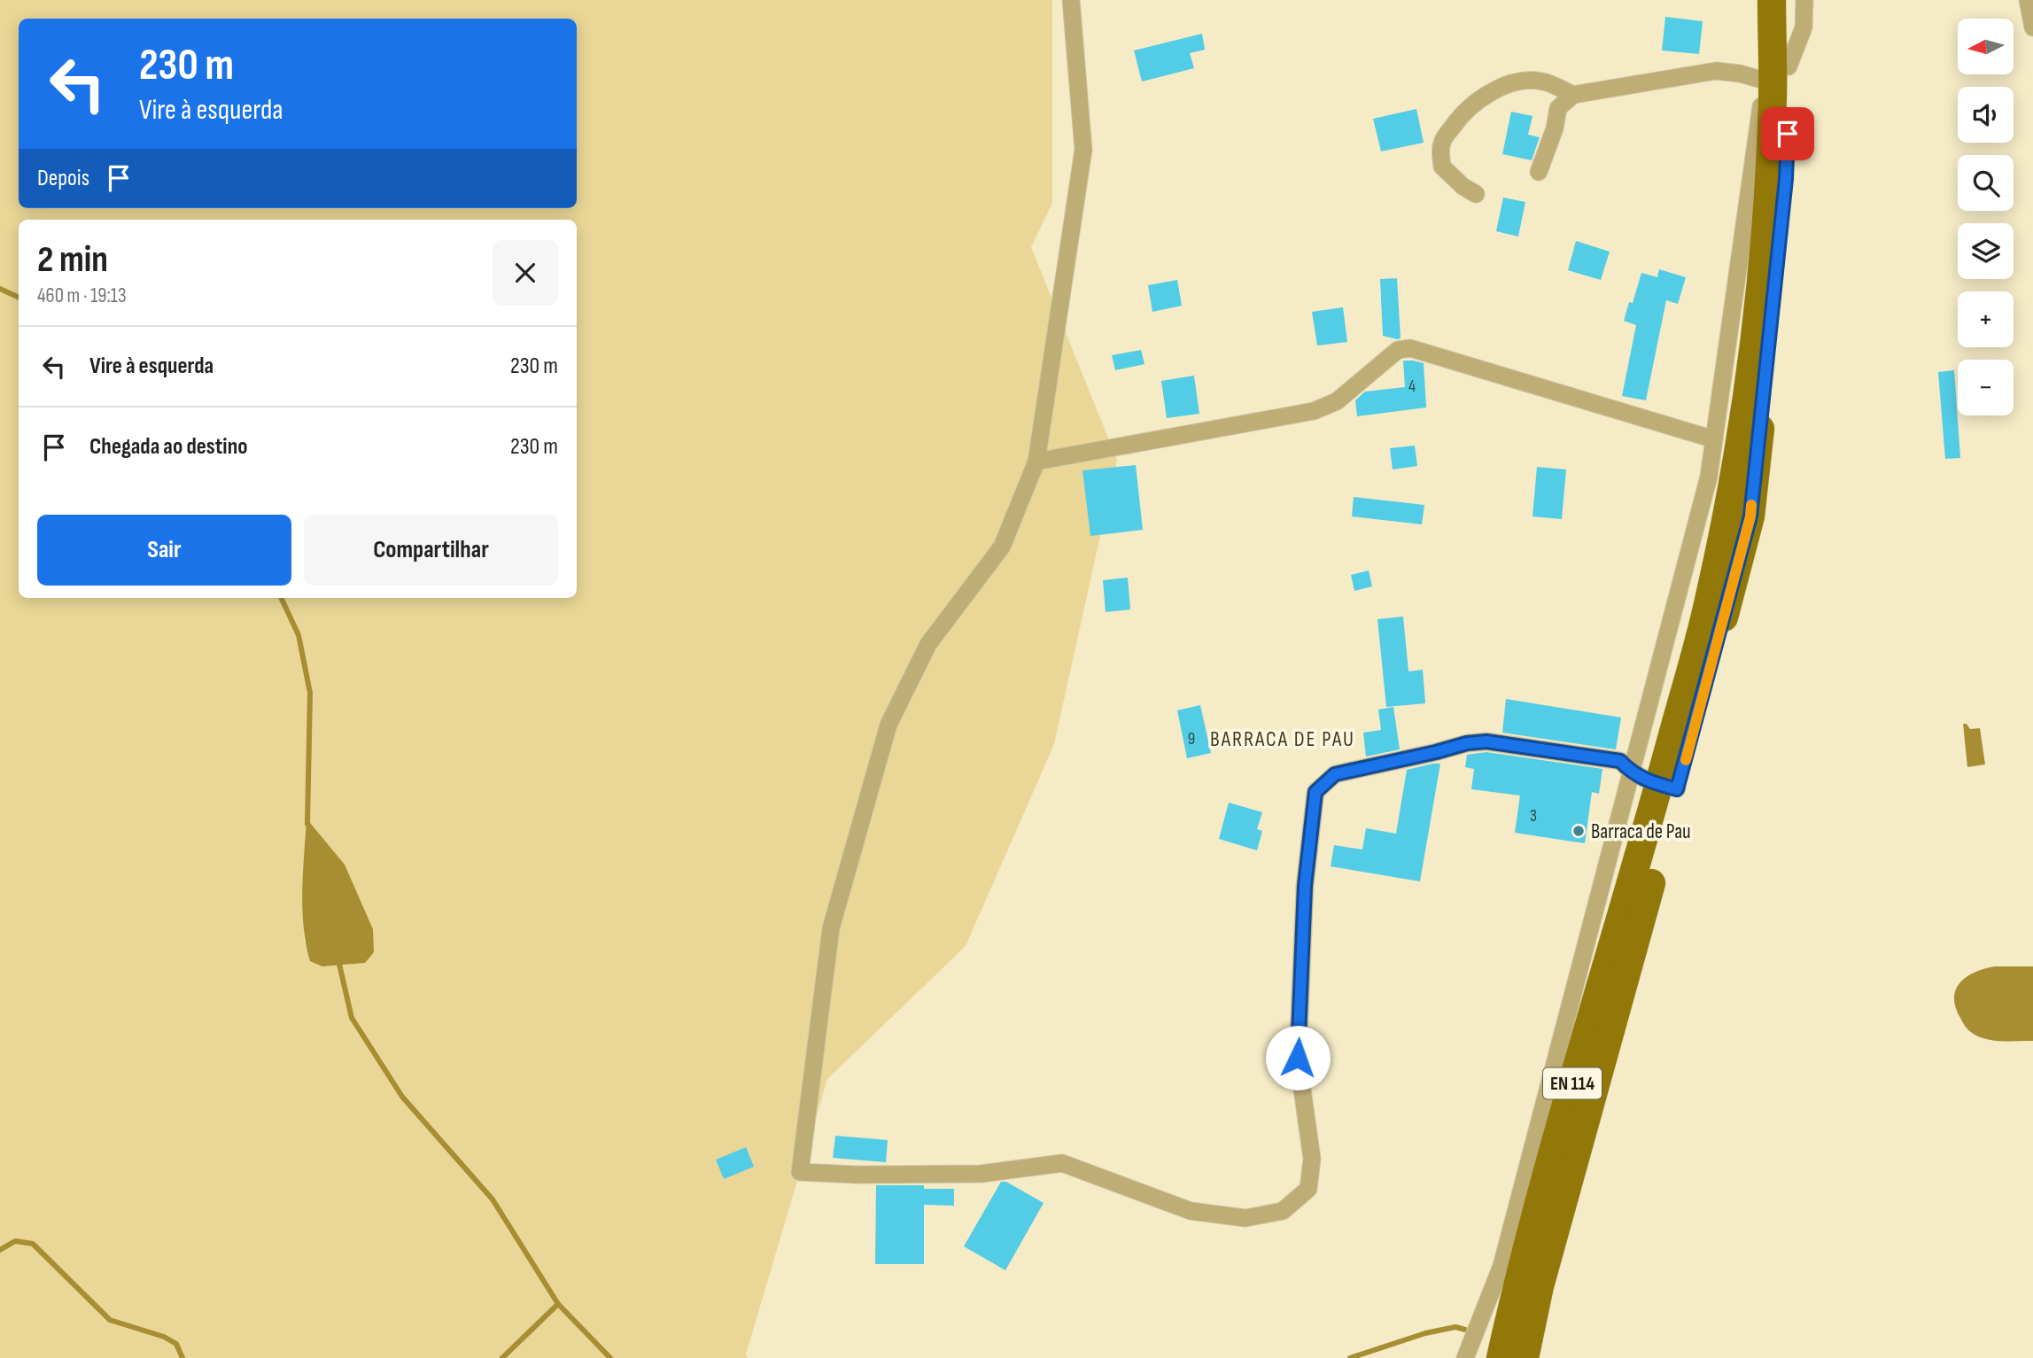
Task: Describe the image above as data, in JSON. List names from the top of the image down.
{
  "streets": {
    "main road": ["EN 114"]
  },
  "districts": ["BARRACA DE PAU"],
  "places": ["Barraca de Pau"],
  "house_numbers": ["4", "9", "3"],
  "north": "left",
  "page": {
    "map_buttons": ["+", "−"],
    "turn": ["230 m", "Vire à esquerda"],
    "then": "Depois",
    "heading": ["2 min", "460 m · 19:13"],
    "list": [
      {
        "name": "Vire à esquerda",
        "value": "230 m"
      },
      {
        "name": "Chegada ao destino",
        "value": "230 m"
      }
    ],
    "buttons": ["Sair", "Compartilhar"]
  }
}
